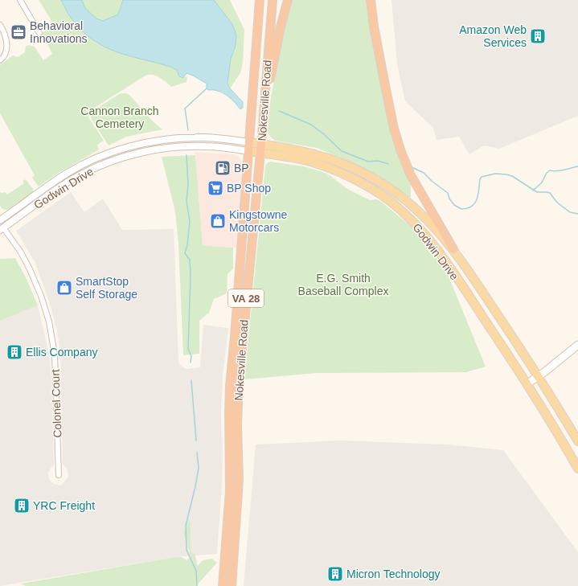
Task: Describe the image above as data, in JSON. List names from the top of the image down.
{
  "streets": {
    "highway": ["Nokesville Road", "VA 28"],
    "main road": ["Godwin Drive"],
    "street": ["Colonel Court"]
  },
  "crossings": [
    ["Nokesville Road", "Godwin Drive"],
    ["Godwin Drive", "Colonel Court"]
  ],
  "parks": ["Cannon Branch Cemetery", "E.G. Smith Baseball Complex"],
  "places": {
    "office": ["Behavioral Innovations"],
    "building": [
      "Amazon Web Services",
      "Ellis Company",
      "YRC Freight",
      "Micron Technology"
    ],
    "fuel station": ["BP"],
    "supermarket": ["BP Shop"],
    "shop": ["Kingstowne Motorcars", "SmartStop Self Storage"]
  }
}
